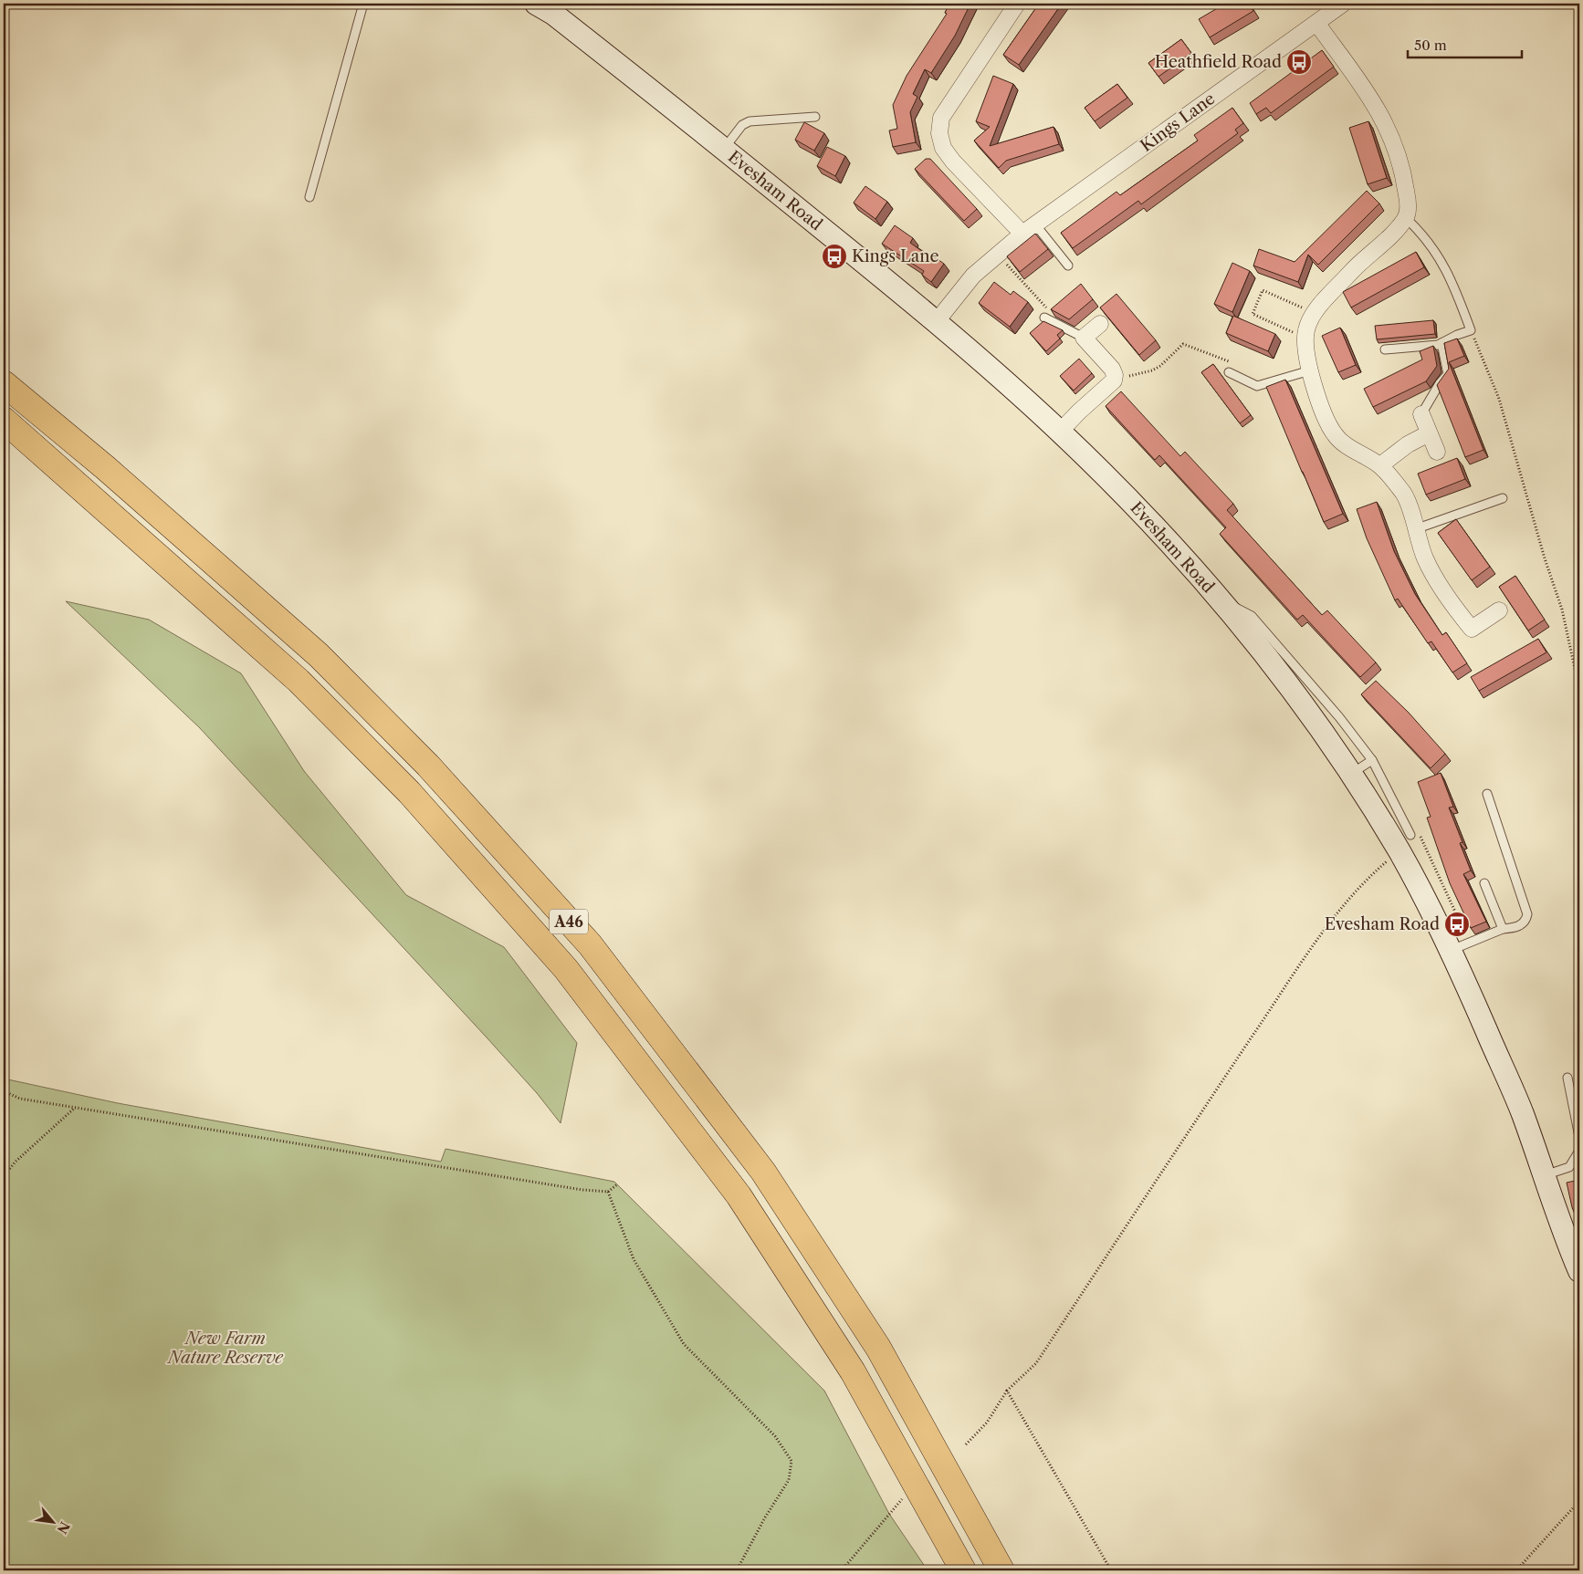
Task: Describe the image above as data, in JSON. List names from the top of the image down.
{
  "streets": {
    "highway": ["A46"],
    "main road": ["Evesham Road"],
    "street": ["Kings Lane"]
  },
  "crossings": [
    ["Kings Lane", "Evesham Road"]
  ],
  "parks": ["New Farm Nature Reserve"],
  "places": {
    "bus stop": ["Heathfield Road", "Kings Lane", "Evesham Road"]
  },
  "scale_bar": "50 m",
  "north": "bottom right"
}
